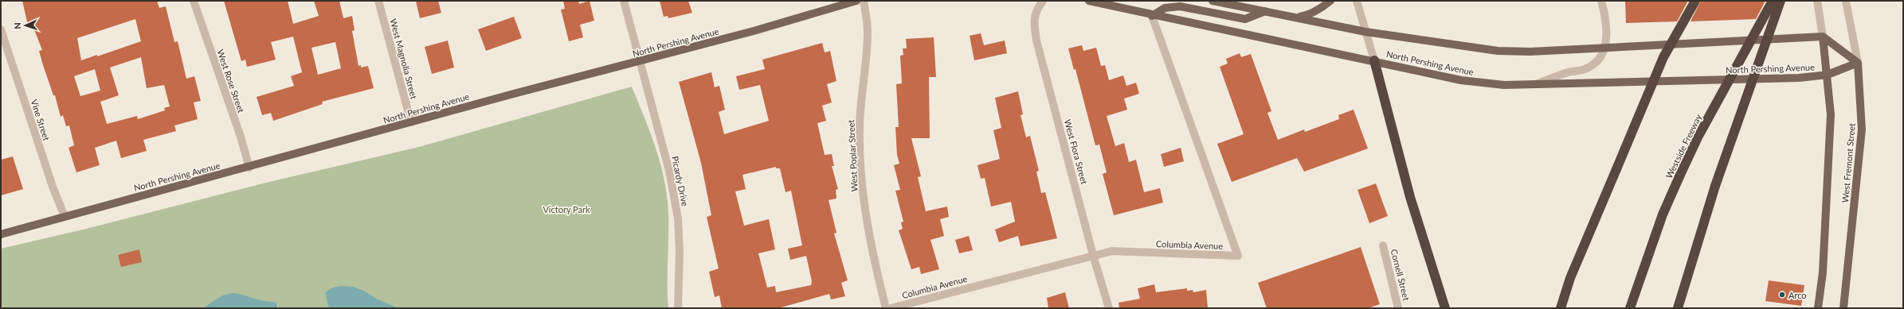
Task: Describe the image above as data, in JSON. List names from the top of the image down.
{
  "streets": {
    "highway": ["Westside Freeway"],
    "main road": ["North Pershing Avenue", "West Fremont Street"],
    "street": [
      "West Magnolia Street",
      "West Rose Street",
      "Vine Street",
      "West Flora Street",
      "West Poplar Street",
      "Picardy Drive",
      "Columbia Avenue",
      "Cornell Street"
    ]
  },
  "crossings": [
    ["North Pershing Avenue", "West Magnolia Street"],
    ["North Pershing Avenue", "West Rose Street"],
    ["North Pershing Avenue", "Vine Street"],
    ["North Pershing Avenue", "West Fremont Street"],
    ["North Pershing Avenue", "Picardy Drive"],
    ["North Pershing Avenue", "Columbia Avenue"],
    ["West Flora Street", "Columbia Avenue"]
  ],
  "parks": ["Victory Park"],
  "places": ["Arco"],
  "north": "left"
}
